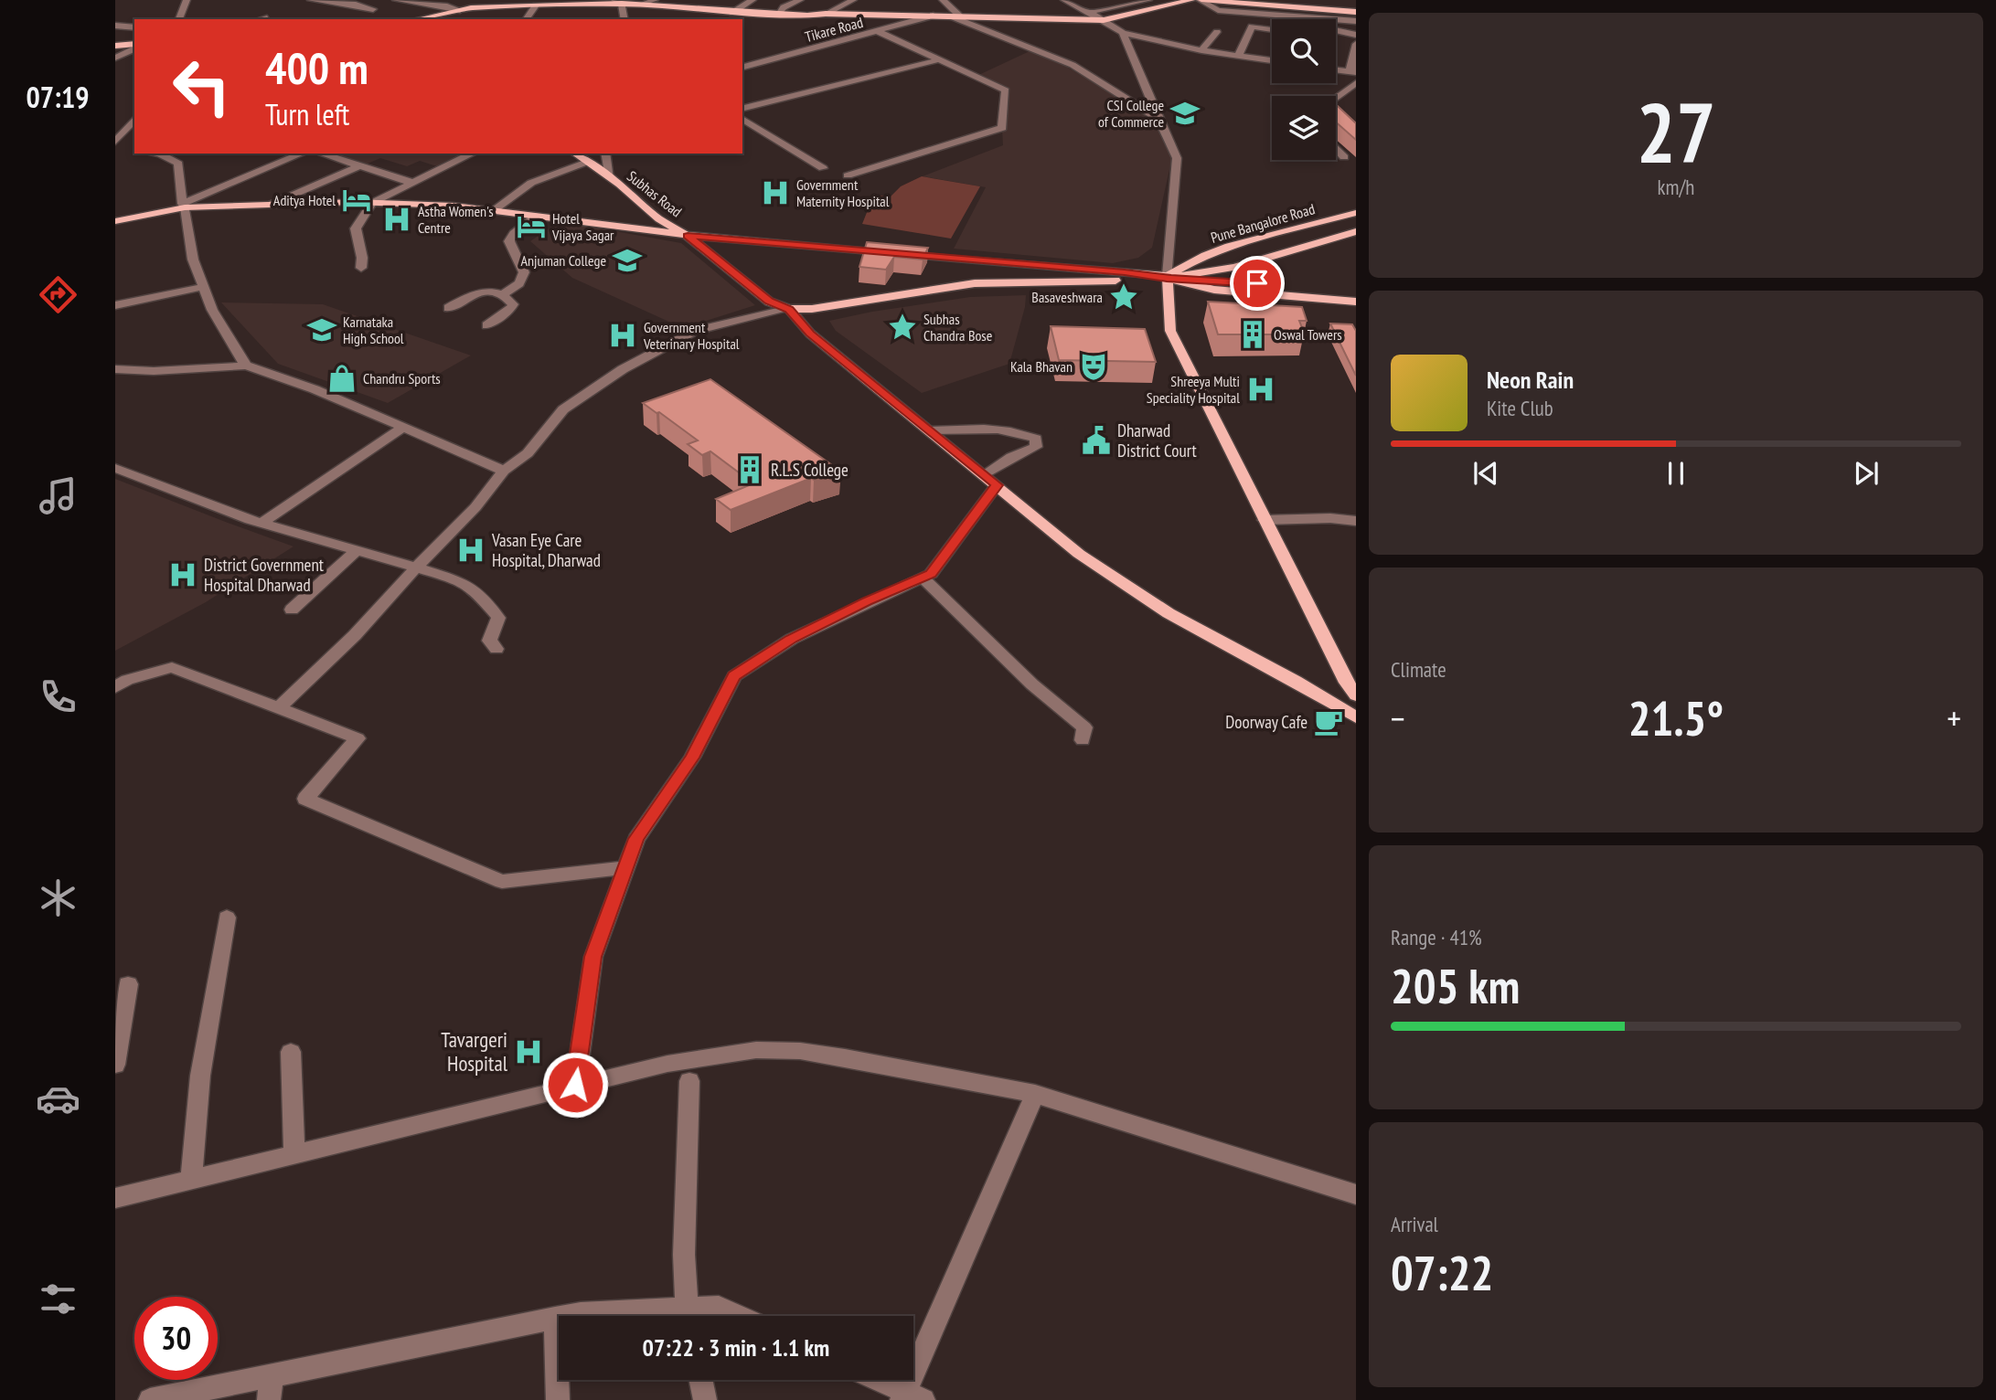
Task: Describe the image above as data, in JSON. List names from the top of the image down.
{
  "streets": {
    "main road": ["Subhas Road", "Pune Bangalore Road"],
    "street": ["Tikare Road"]
  },
  "places": {
    "school or university": ["CSI College of Commerce", "Anjuman College", "Karnataka High School"],
    "hospital": [
      "Government Maternity Hospital",
      "Astha Women's Centre",
      "Government Veterinary Hospital",
      "Shreeya Multi Speciality Hospital",
      "Vasan Eye Care Hospital, Dharwad",
      "District Government Hospital Dharwad",
      "Tavargeri Hospital"
    ],
    "hotel": ["Aditya Hotel", "Hotel Vijaya Sagar"],
    "place": ["Basaveshwara", "Subhas Chandra Bose"],
    "building": ["Oswal Towers", "R.L.S College"],
    "theatre": ["Kala Bhavan"],
    "shop": ["Chandru Sports"],
    "public building": ["Dharwad District Court"],
    "cafe": ["Doorway Cafe"]
  },
  "page": {
    "tabs": "07:19",
    "tile": [
      ["27", "km/h"],
      "Climate",
      ["Range · 41%", "205 km"],
      ["Arrival", "07:22"]
    ],
    "turn": ["400 m", "Turn left"],
    "song": ["Neon Rain", "Kite Club"],
    "heat": ["−", "21.5°", "+"],
    "limit": "30",
    "trip": "07:22 · 3 min · 1.1 km"
  }
}
